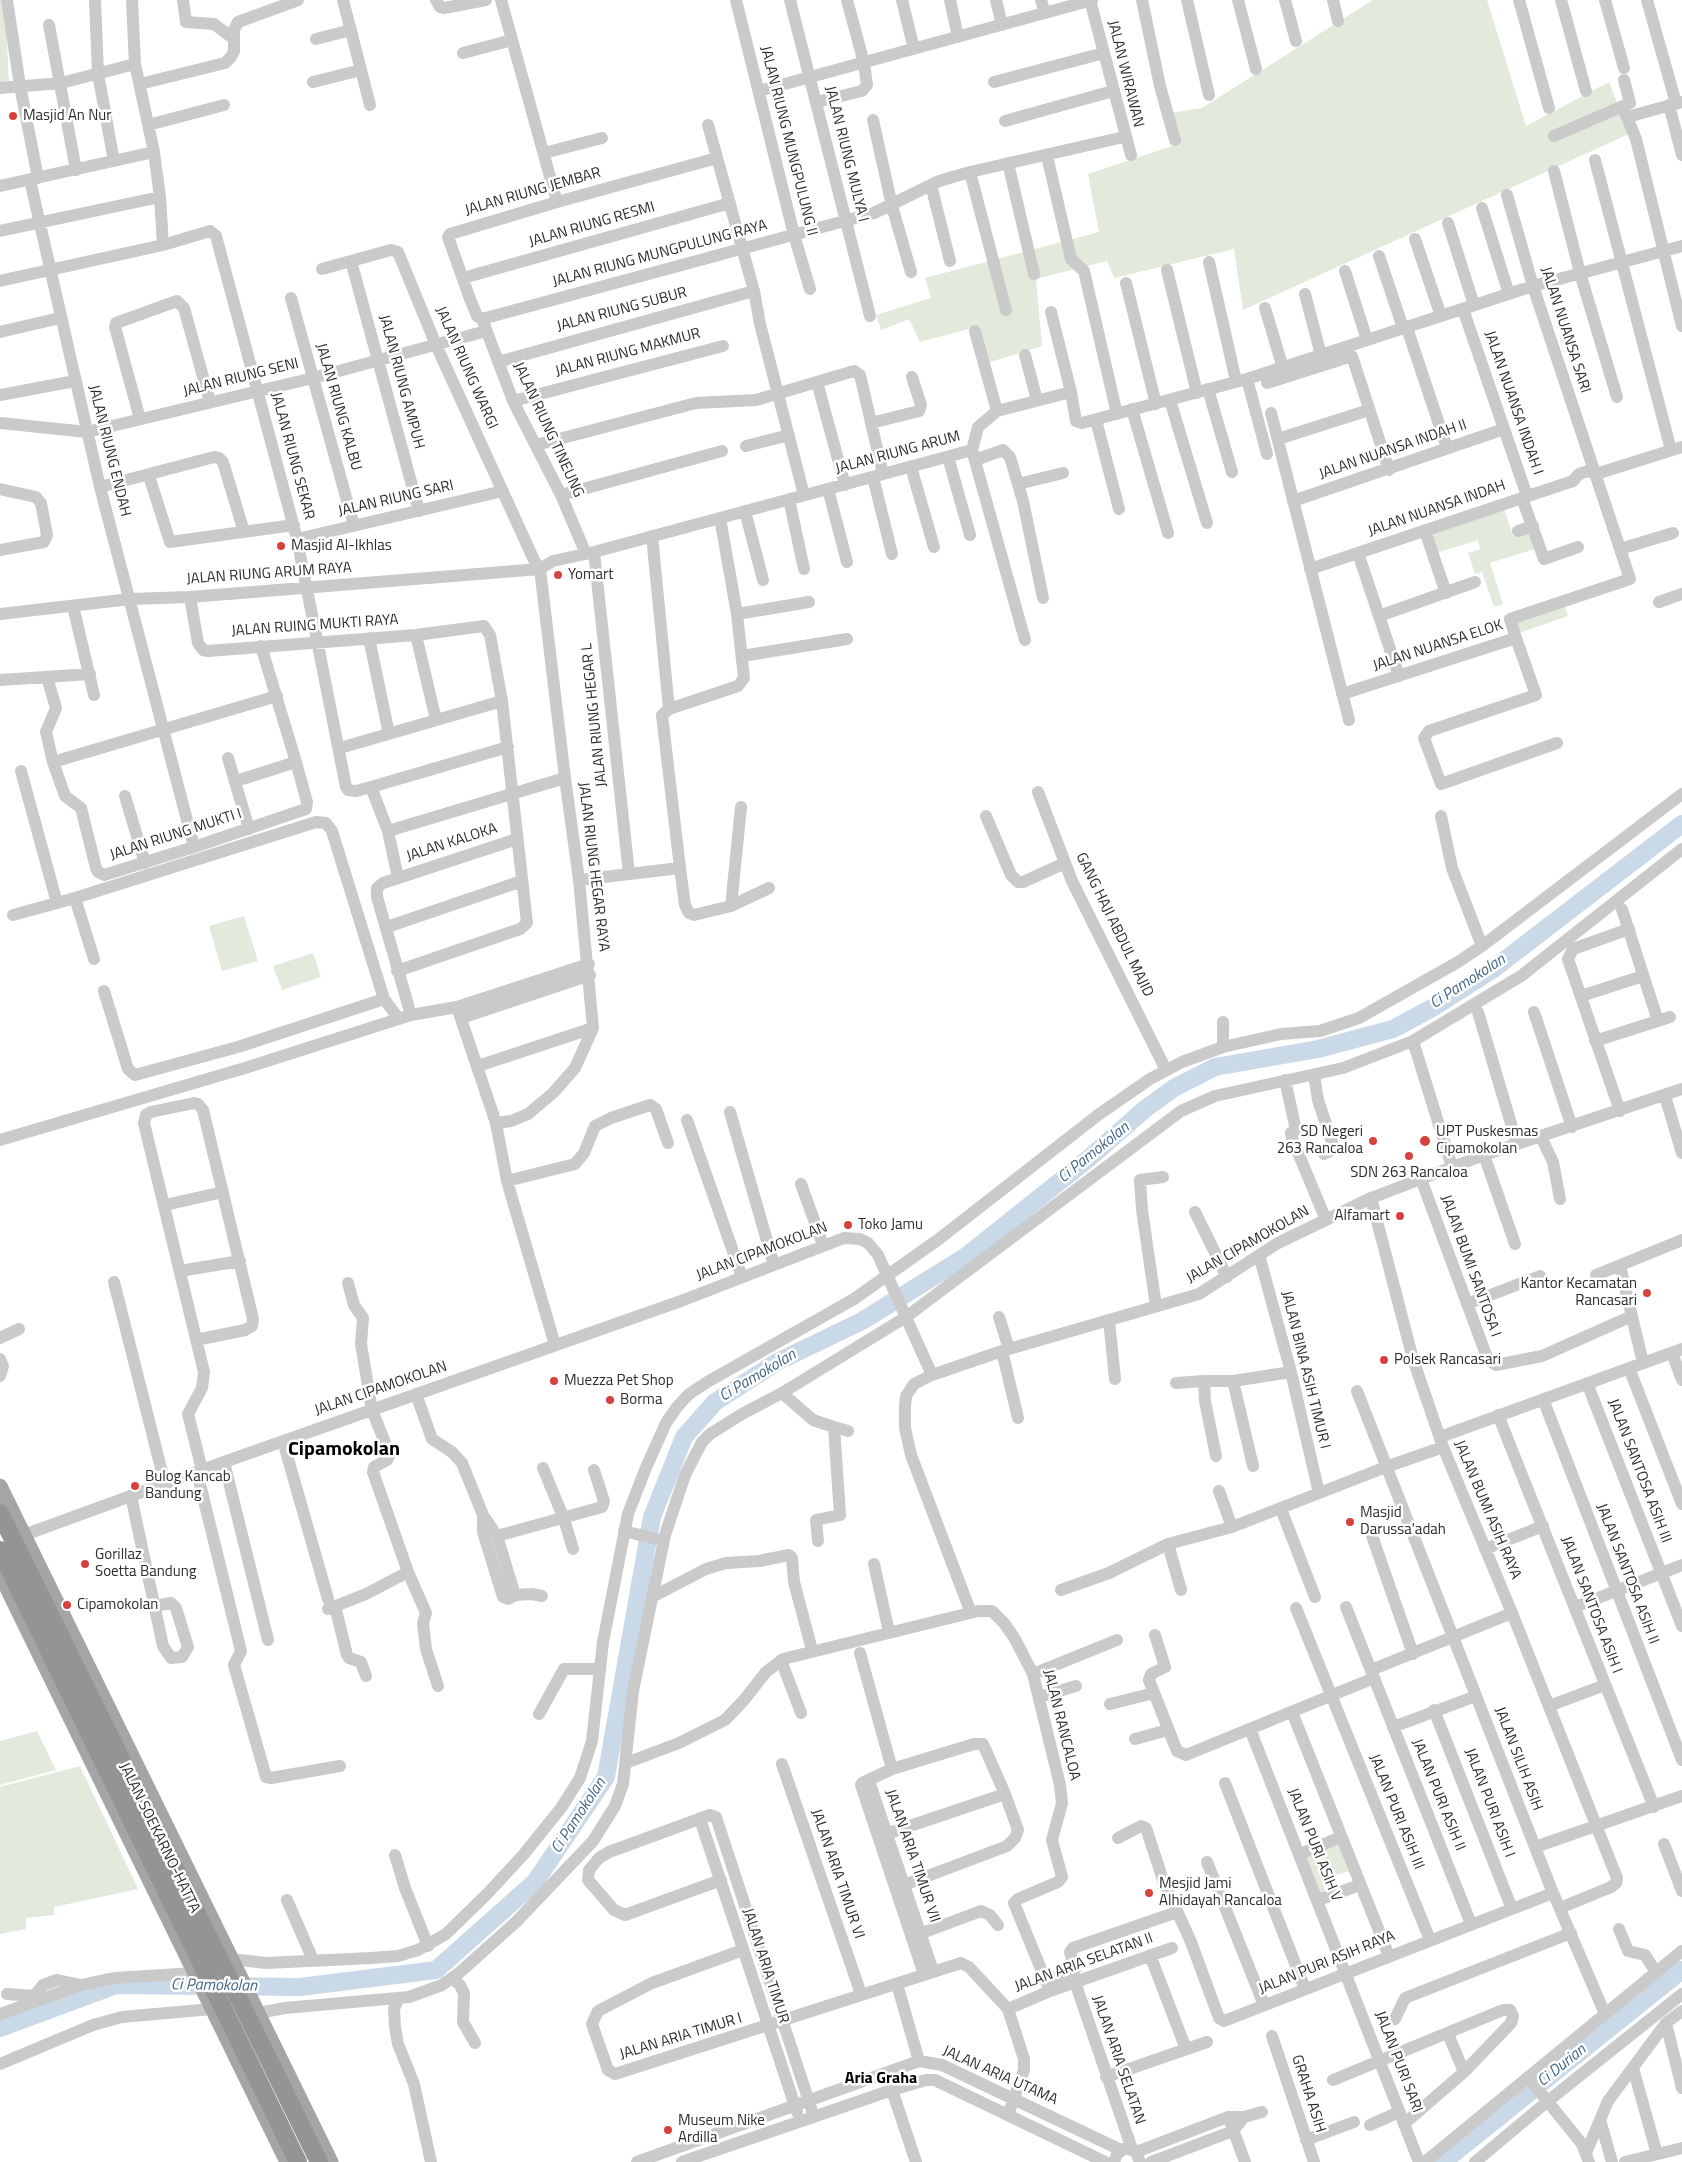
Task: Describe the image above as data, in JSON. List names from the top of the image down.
{
  "streets": {
    "highway": ["JALAN SOEKARNO-HATTA"],
    "street": [
      "JALAN WIRAWAN",
      "JALAN RIUNG MUNGPULUNG II",
      "JALAN RIUNG MULYA I",
      "JALAN RIUNG JEMBAR",
      "JALAN RIUNG RESMI",
      "JALAN RIUNG MUNGPULUNG RAYA",
      "JALAN RIUNG SUBUR",
      "JALAN NUANSA SARI",
      "JALAN RIUNG MAKMUR",
      "JALAN RIUNG WARGI",
      "JALAN RIUNG SENI",
      "JALAN RIUNG AMPUH",
      "JALAN NUANSA INDAH I",
      "JALAN RIUNG KALBU",
      "JALAN RIUNG TINEUNG",
      "JALAN NUANSA INDAH II",
      "JALAN RIUNG ENDAH",
      "JALAN RIUNG ARUM",
      "JALAN RIUNG SEKAR",
      "JALAN RIUNG SARI",
      "JALAN NUANSA INDAH",
      "JALAN RIUNG ARUM RAYA",
      "JALAN RUING MUKTI RAYA",
      "JALAN NUANSA ELOK",
      "JALAN RIUNG HEGAR L",
      "JALAN RIUNG MUKTI I",
      "JALAN KALOKA",
      "JALAN RIUNG HEGAR RAYA",
      "GANG HAJI ABDUL MAJID",
      "JALAN CIPAMOKOLAN",
      "JALAN BUMI SANTOSA I",
      "JALAN BINA ASIH TIMUR I",
      "JALAN SANTOSA ASIH III",
      "JALAN BUMI ASIH RAYA",
      "JALAN SANTOSA ASIH II",
      "JALAN SANTOSA ASIH I",
      "JALAN RANCALOA",
      "JALAN SILIH ASIH",
      "JALAN PURI ASIH II",
      "JALAN PURI ASIH I",
      "JALAN PURI ASIH III",
      "JALAN PURI ASIH V",
      "JALAN ARIA TIMUR VII",
      "JALAN ARIA TIMUR VI",
      "JALAN ARIA SELATAN II",
      "JALAN PURI ASIH RAYA",
      "JALAN ARIA TIMUR",
      "JALAN ARIA TIMUR I",
      "JALAN ARIA SELATAN",
      "JALAN PURI SARI",
      "JALAN ARIA UTAMA",
      "GRAHA ASIH"
    ]
  },
  "crossings": [
    ["JALAN WIRAWAN", "JALAN RIUNG MUNGPULUNG RAYA"],
    ["JALAN RIUNG MUNGPULUNG II", "JALAN RIUNG MUNGPULUNG RAYA"],
    ["JALAN RIUNG MULYA I", "JALAN RIUNG MUNGPULUNG RAYA"],
    ["JALAN RIUNG JEMBAR", "JALAN RIUNG RESMI"],
    ["JALAN RIUNG JEMBAR", "JALAN RIUNG MUNGPULUNG RAYA"],
    ["JALAN RIUNG JEMBAR", "JALAN RIUNG SENI"],
    ["JALAN RIUNG JEMBAR", "JALAN RIUNG TINEUNG"],
    ["JALAN RIUNG MUNGPULUNG RAYA", "JALAN RIUNG SENI"],
    ["JALAN RIUNG MUNGPULUNG RAYA", "JALAN RIUNG TINEUNG"],
    ["JALAN RIUNG SUBUR", "JALAN RIUNG TINEUNG"],
    ["JALAN NUANSA SARI", "JALAN NUANSA INDAH"],
    ["JALAN NUANSA SARI", "JALAN NUANSA ELOK"],
    ["JALAN RIUNG MAKMUR", "JALAN RIUNG TINEUNG"],
    ["JALAN RIUNG WARGI", "JALAN RIUNG SENI"],
    ["JALAN RIUNG WARGI", "JALAN RIUNG AMPUH"],
    ["JALAN RIUNG WARGI", "JALAN RIUNG ARUM"],
    ["JALAN RIUNG WARGI", "JALAN RIUNG SARI"],
    ["JALAN RIUNG WARGI", "JALAN RIUNG ARUM RAYA"],
    ["JALAN RIUNG WARGI", "JALAN RIUNG HEGAR RAYA"],
    ["JALAN RIUNG SENI", "JALAN RIUNG AMPUH"],
    ["JALAN RIUNG SENI", "JALAN RIUNG KALBU"],
    ["JALAN RIUNG SENI", "JALAN RIUNG TINEUNG"],
    ["JALAN RIUNG SENI", "JALAN RIUNG ENDAH"],
    ["JALAN RIUNG SENI", "JALAN RIUNG SEKAR"],
    ["JALAN RIUNG AMPUH", "JALAN RIUNG SARI"],
    ["JALAN NUANSA INDAH I", "JALAN NUANSA INDAH II"],
    ["JALAN NUANSA INDAH I", "JALAN NUANSA INDAH"],
    ["JALAN RIUNG KALBU", "JALAN RIUNG SARI"],
    ["JALAN RIUNG TINEUNG", "JALAN RIUNG ARUM"],
    ["JALAN RIUNG TINEUNG", "JALAN RIUNG HEGAR L"],
    ["JALAN RIUNG ENDAH", "JALAN RIUNG SEKAR"],
    ["JALAN RIUNG ENDAH", "JALAN RIUNG ARUM RAYA"],
    ["JALAN RIUNG ENDAH", "JALAN RIUNG MUKTI I"],
    ["JALAN RIUNG ARUM", "JALAN RIUNG ARUM RAYA"],
    ["JALAN RIUNG ARUM", "JALAN RIUNG HEGAR L"],
    ["JALAN RIUNG ARUM", "JALAN RIUNG HEGAR RAYA"],
    ["JALAN RIUNG SEKAR", "JALAN RIUNG SARI"],
    ["JALAN RIUNG SEKAR", "JALAN RIUNG ARUM RAYA"],
    ["JALAN RIUNG SEKAR", "JALAN RUING MUKTI RAYA"],
    ["JALAN RIUNG ARUM RAYA", "JALAN RUING MUKTI RAYA"],
    ["JALAN RIUNG ARUM RAYA", "JALAN RIUNG HEGAR RAYA"],
    ["JALAN RUING MUKTI RAYA", "JALAN RIUNG MUKTI I"],
    ["JALAN CIPAMOKOLAN", "JALAN BUMI SANTOSA I"],
    ["JALAN CIPAMOKOLAN", "JALAN BINA ASIH TIMUR I"],
    ["JALAN CIPAMOKOLAN", "JALAN BUMI ASIH RAYA"],
    ["JALAN CIPAMOKOLAN", "JALAN SOEKARNO-HATTA"],
    ["JALAN BUMI ASIH RAYA", "JALAN SILIH ASIH"],
    ["JALAN RANCALOA", "JALAN ARIA SELATAN II"],
    ["JALAN SILIH ASIH", "JALAN PURI ASIH RAYA"],
    ["JALAN PURI ASIH II", "JALAN PURI ASIH RAYA"],
    ["JALAN PURI ASIH I", "JALAN PURI ASIH RAYA"],
    ["JALAN PURI ASIH III", "JALAN PURI ASIH RAYA"],
    ["JALAN PURI ASIH V", "JALAN PURI ASIH RAYA"],
    ["JALAN PURI ASIH V", "JALAN PURI SARI"],
    ["JALAN ARIA SELATAN II", "JALAN ARIA SELATAN"],
    ["JALAN PURI ASIH RAYA", "JALAN PURI SARI"],
    ["JALAN ARIA TIMUR", "JALAN ARIA TIMUR I"],
    ["JALAN ARIA TIMUR", "JALAN ARIA UTAMA"],
    ["JALAN ARIA SELATAN", "JALAN ARIA UTAMA"]
  ],
  "districts": ["Cipamokolan", "Aria Graha"],
  "water": ["Ci Pamokolan", "Ci Durian"],
  "places": [
    "Masjid An Nur",
    "Masjid Al-Ikhlas",
    "Yomart",
    "SD Negeri 263 Rancaloa",
    "UPT Puskesmas Cipamokolan",
    "SDN 263 Rancaloa",
    "Alfamart",
    "Toko Jamu",
    "Kantor Kecamatan Rancasari",
    "Polsek Rancasari",
    "Muezza Pet Shop",
    "Borma",
    "Bulog Kancab Bandung",
    "Masjid Darussa'adah",
    "Gorillaz Soetta Bandung",
    "Cipamokolan",
    "Mesjid Jami Alhidayah Rancaloa",
    "Museum Nike Ardilla"
  ]
}
